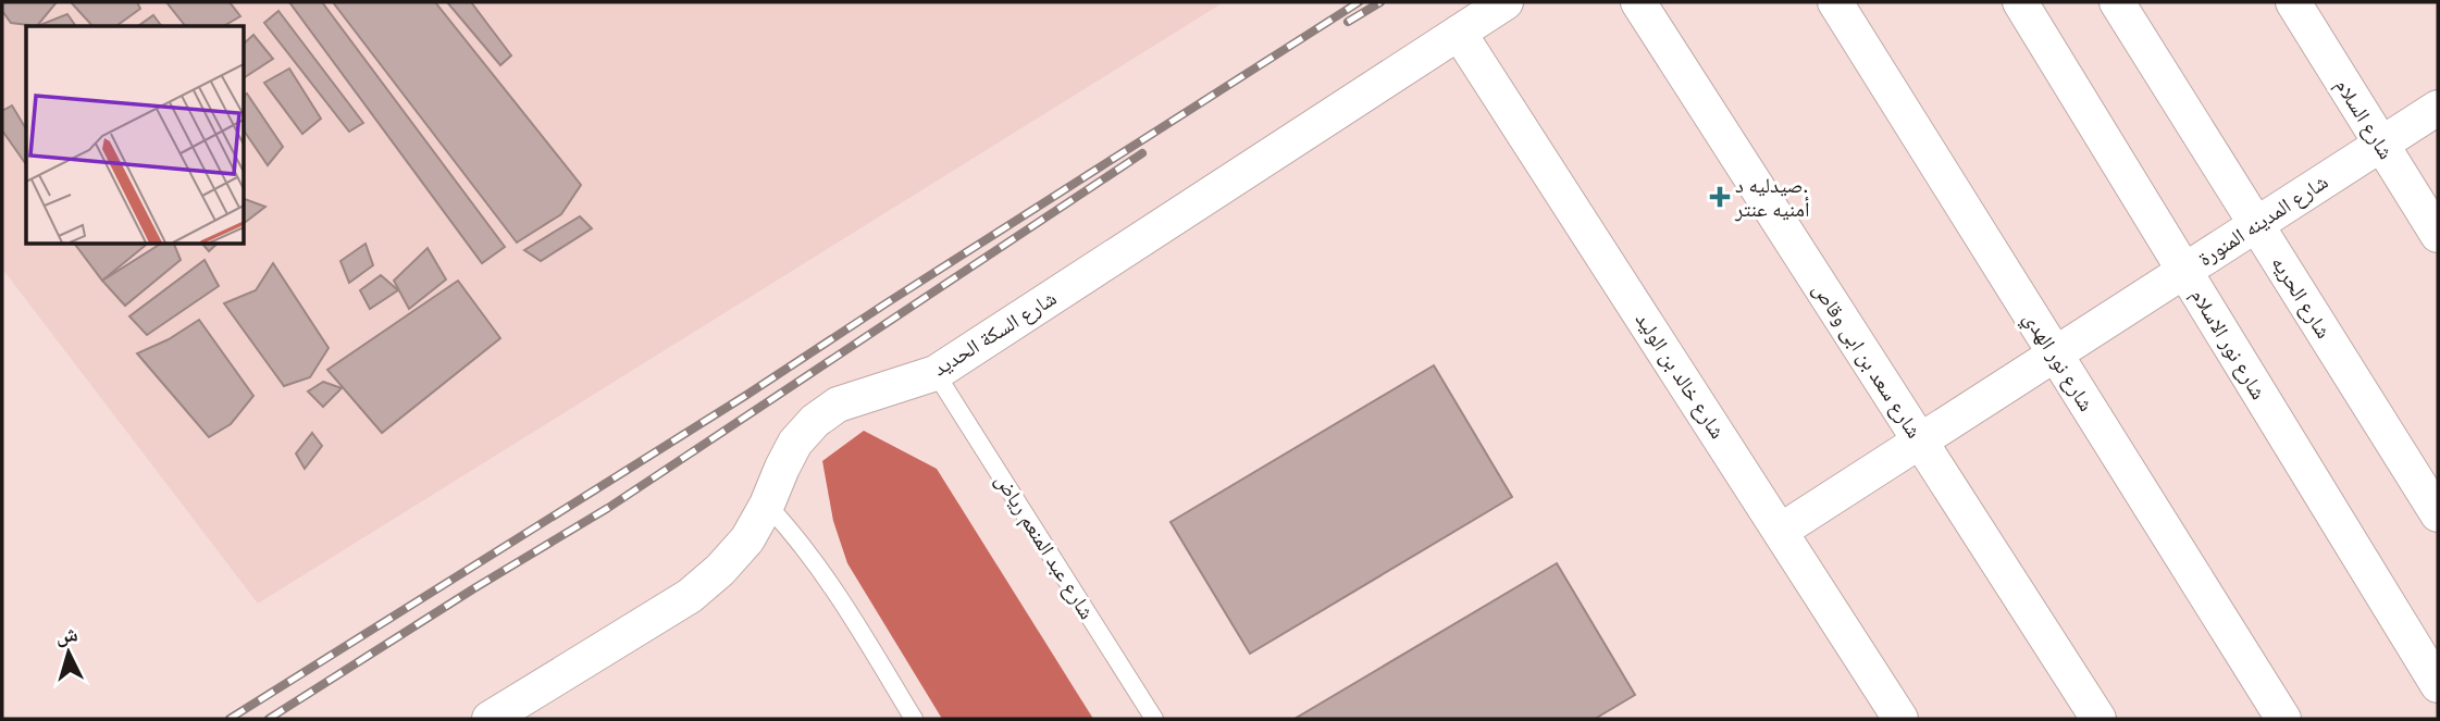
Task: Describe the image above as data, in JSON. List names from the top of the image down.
{
  "streets": {
    "street": [
      "شارع السلام",
      "شارع المدينه المنورة",
      "شارع الحريه",
      "شارع السكة الحديد",
      "شارع نور الاسلام",
      "شارع سعد بن ابى وقاص",
      "شارع نور الهدي",
      "شارع خالد بن الوليد"
    ],
    "lane": ["شارع عبد المنعم رياض"]
  },
  "crossings": [
    ["شارع السلام", "شارع المدينه المنورة"],
    ["شارع المدينه المنورة", "شارع الحريه"],
    ["شارع المدينه المنورة", "شارع نور الاسلام"],
    ["شارع المدينه المنورة", "شارع سعد بن ابى وقاص"],
    ["شارع المدينه المنورة", "شارع نور الهدي"],
    ["شارع المدينه المنورة", "شارع خالد بن الوليد"],
    ["شارع السكة الحديد", "شارع خالد بن الوليد"],
    ["شارع السكة الحديد", "شارع عبد المنعم رياض"]
  ],
  "places": {
    "health": ["صيدليه د. أمنيه عنتر"]
  },
  "north": "top"
}
